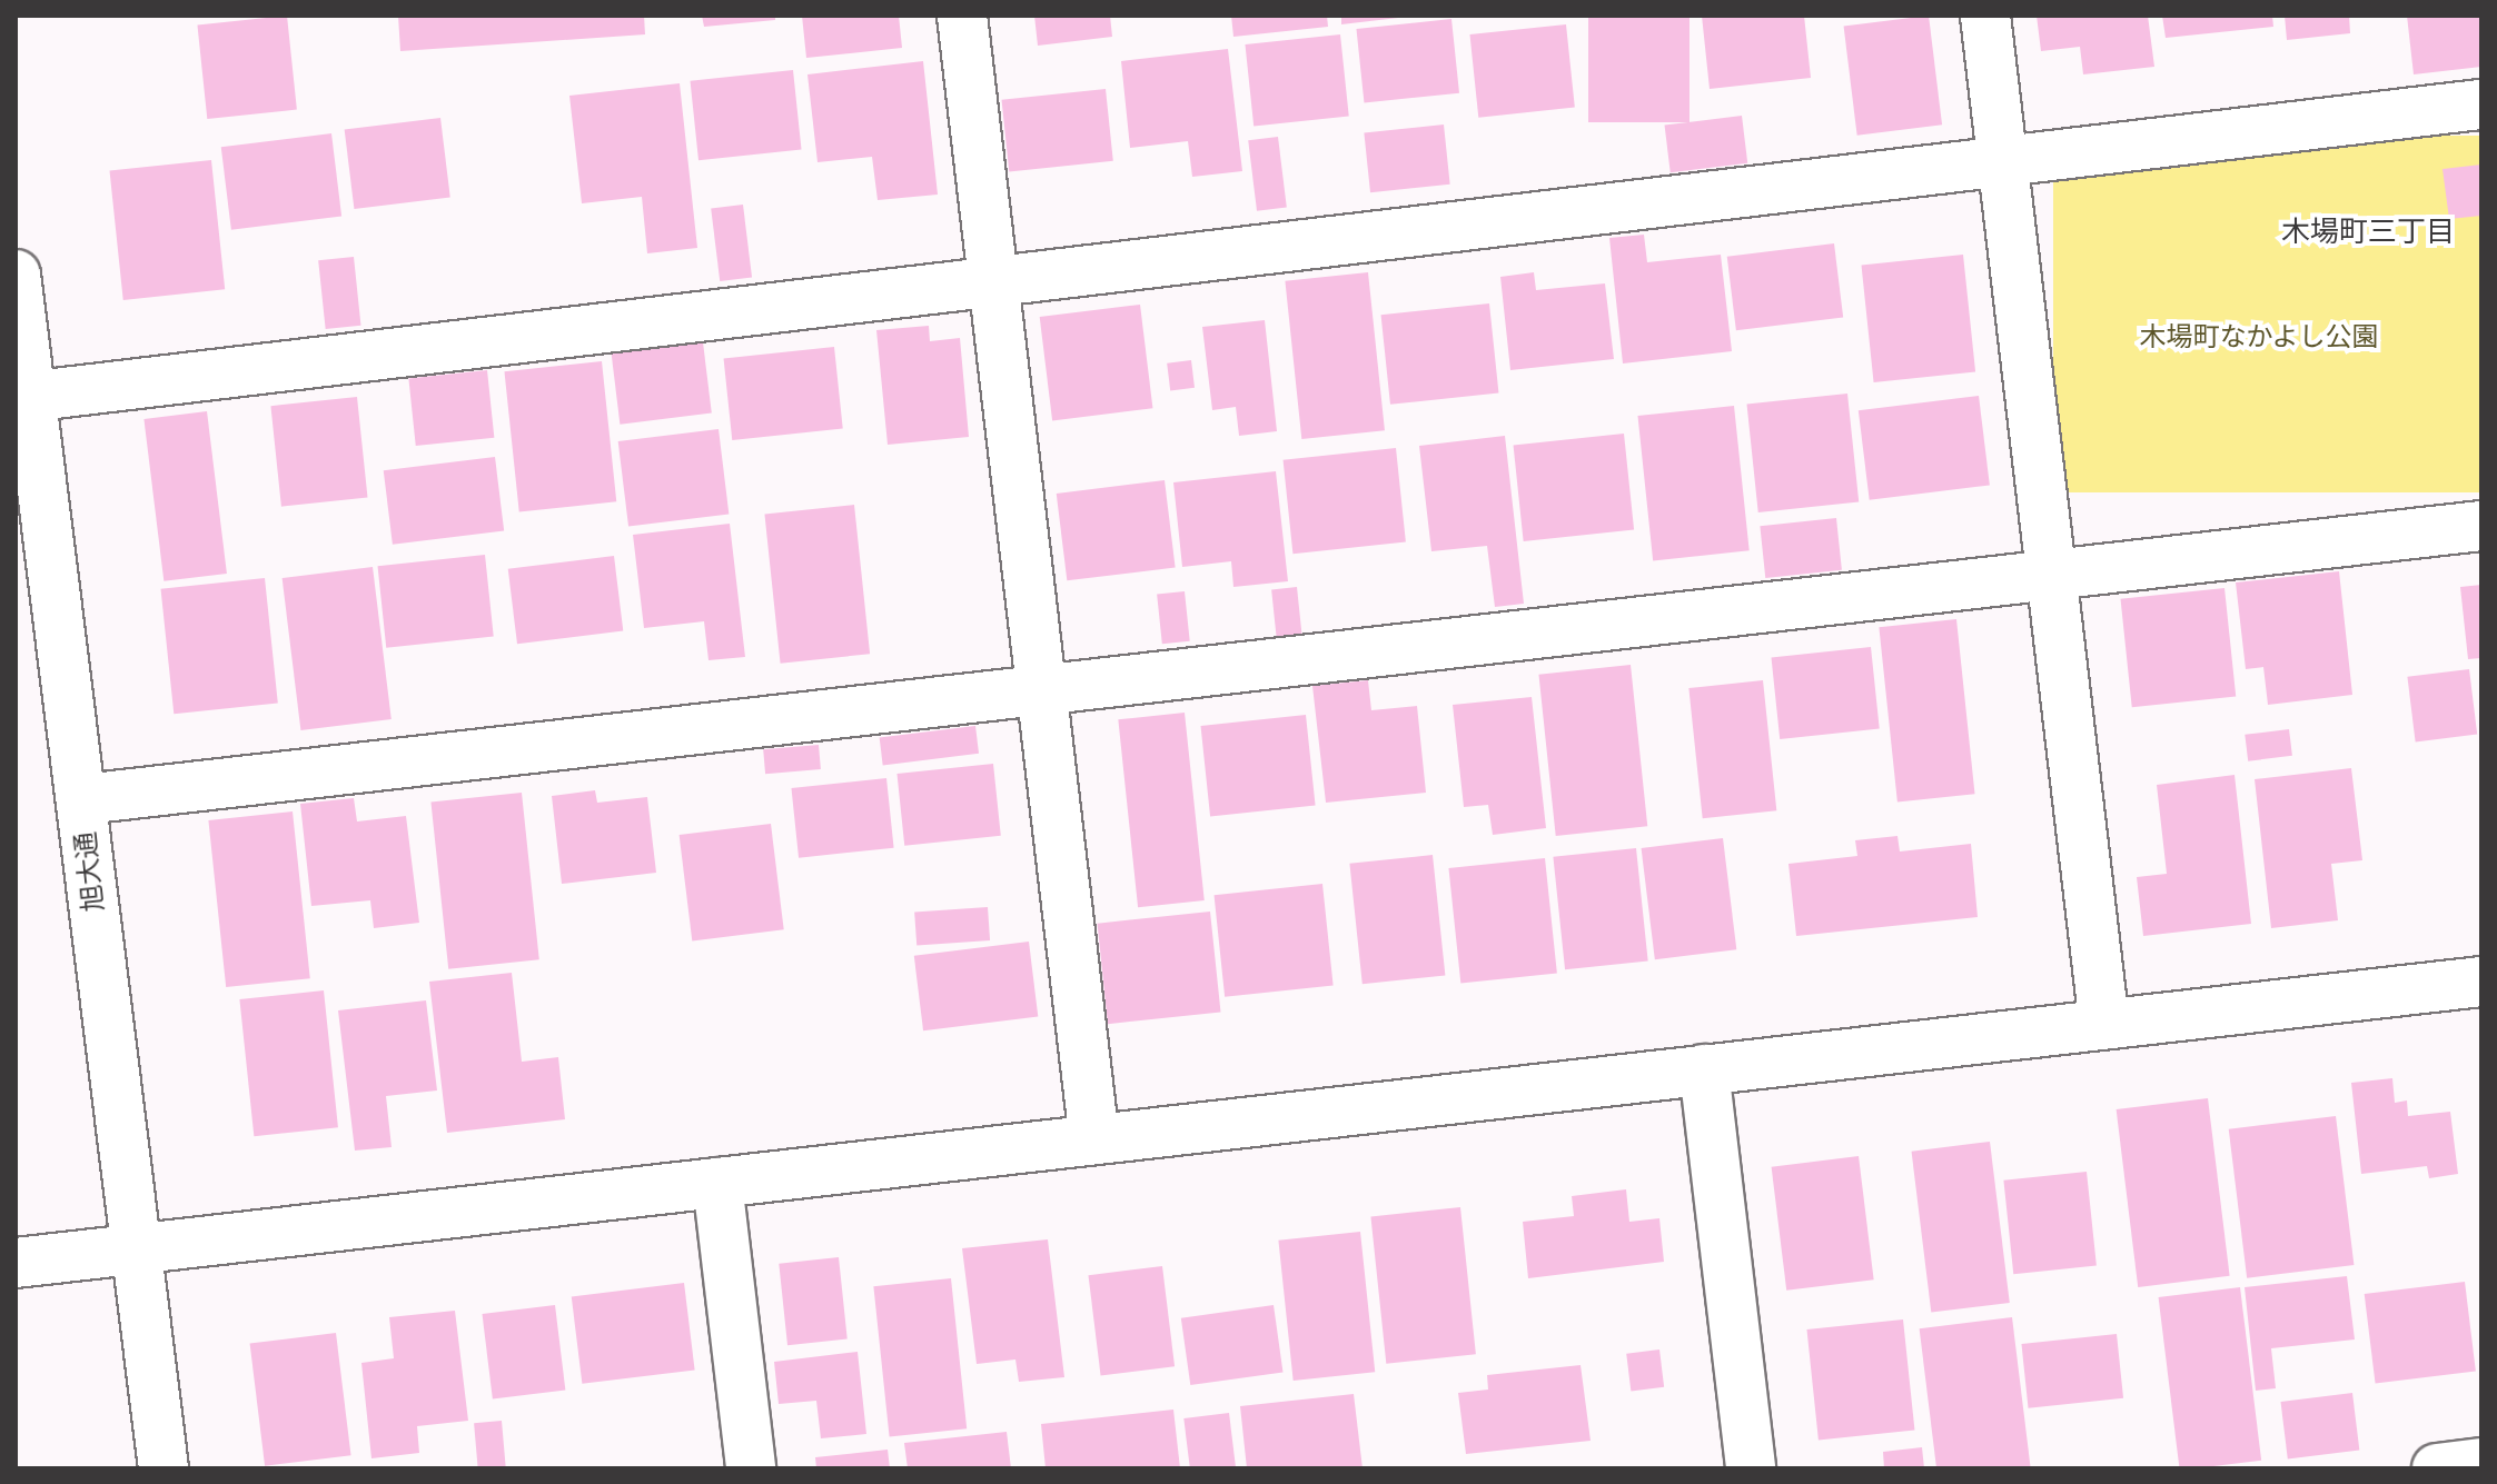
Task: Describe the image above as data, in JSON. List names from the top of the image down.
{
  "streets": {
    "street": ["旭大通"]
  },
  "districts": ["木場町三丁目"],
  "parks": ["木場町なかよし公園"]
}
